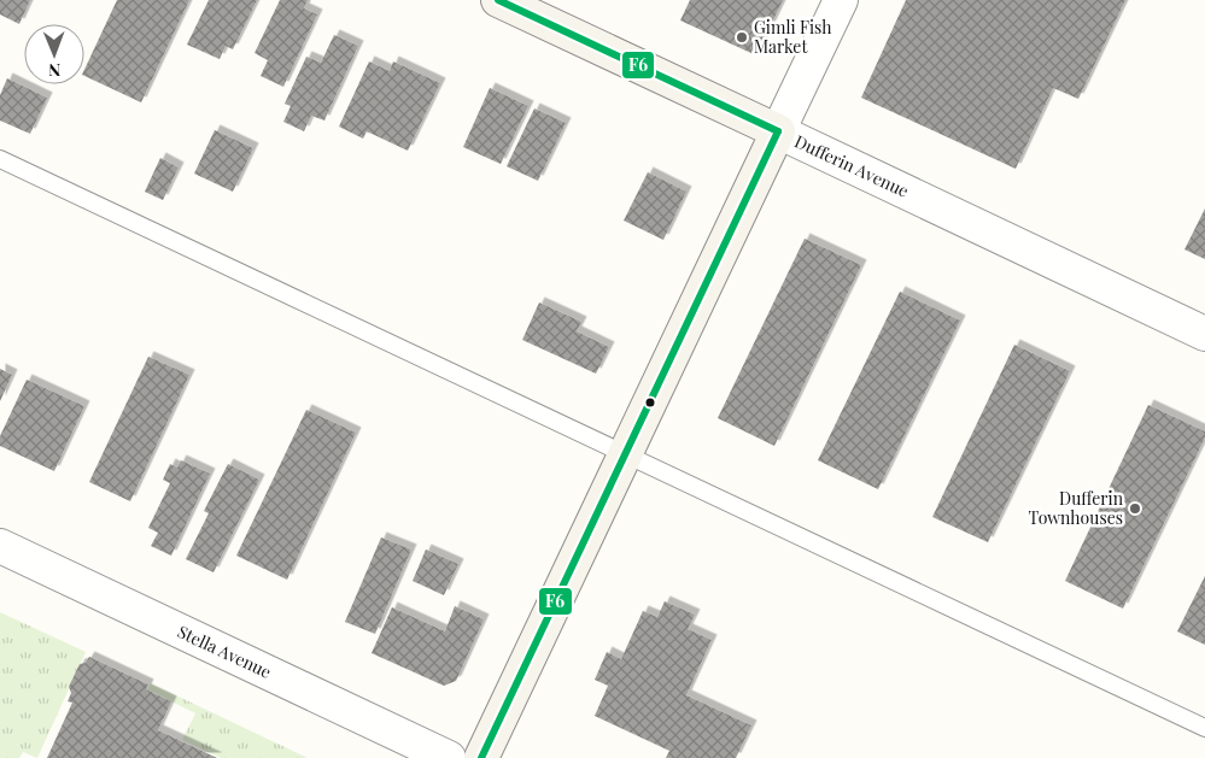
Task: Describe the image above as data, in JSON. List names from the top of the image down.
{
  "streets": {
    "main road": ["Dufferin Avenue"],
    "street": ["Stella Avenue"]
  },
  "places": ["Gimli Fish Market", "Dufferin Townhouses"],
  "lines": ["transit line F6"],
  "north": "bottom"
}
